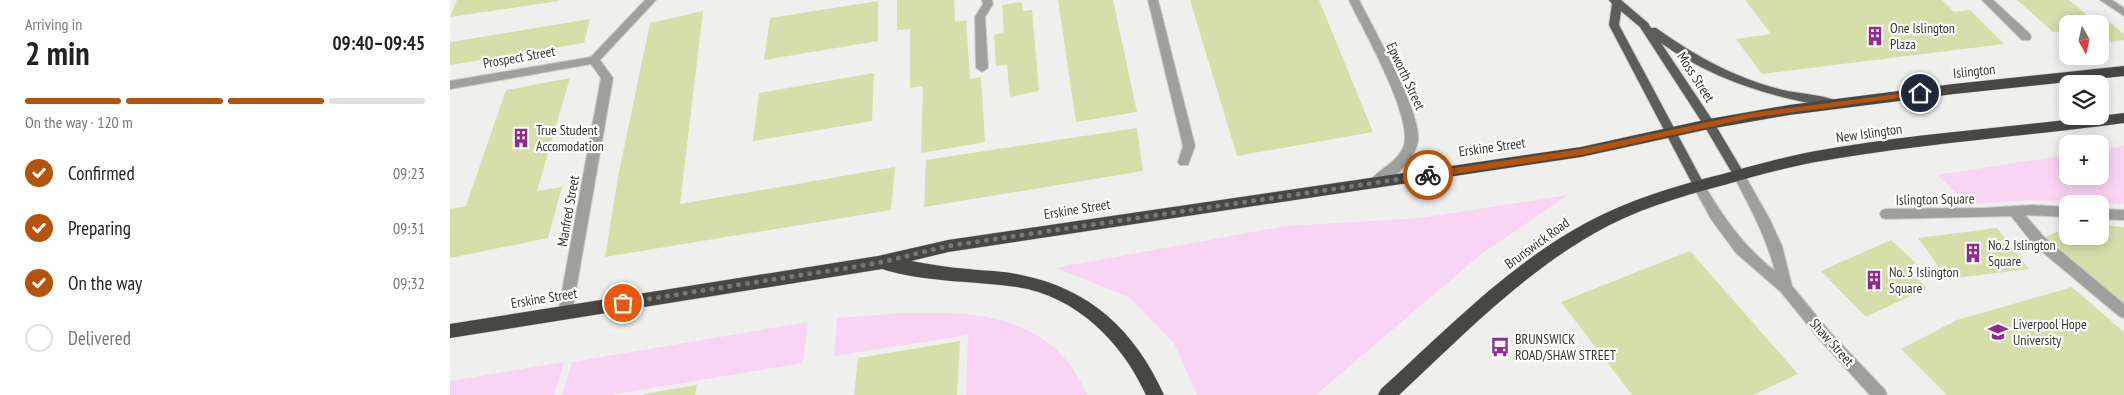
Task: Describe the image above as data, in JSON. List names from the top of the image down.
{
  "streets": {
    "highway": [
      "Islington",
      "New Islington",
      "Erskine Street",
      "Brunswick Road"
    ],
    "main road": ["Moss Street"],
    "street": [
      "Prospect Street",
      "Epworth Street",
      "Islington Square",
      "Manfred Street",
      "Shaw Street"
    ]
  },
  "crossings": [
    ["Prospect Street", "Manfred Street"],
    ["Islington", "Moss Street"],
    ["Islington", "Erskine Street"],
    ["Epworth Street", "Erskine Street"],
    ["Moss Street", "New Islington"],
    ["Moss Street", "Erskine Street"],
    ["Moss Street", "Brunswick Road"],
    ["Moss Street", "Shaw Street"],
    ["New Islington", "Brunswick Road"],
    ["New Islington", "Shaw Street"],
    ["Erskine Street", "Manfred Street"],
    ["Brunswick Road", "Shaw Street"]
  ],
  "places": {
    "building": [
      "One Islington Plaza",
      "True Student Accomodation",
      "No.2 Islington Square",
      "No. 3 Islington Square"
    ],
    "school or university": ["Liverpool Hope University"],
    "bus stop": ["BRUNSWICK ROAD/SHAW STREET"]
  },
  "north": "bottom",
  "page": {
    "heading": ["2 min", "Arriving in", "09:40–09:45"],
    "map_buttons": ["+", "−"],
    "bar": "On the way · 120 m",
    "list": [
      ["Confirmed", "09:23"],
      ["Preparing", "09:31"],
      ["On the way", "09:32"],
      "Delivered"
    ]
  }
}
